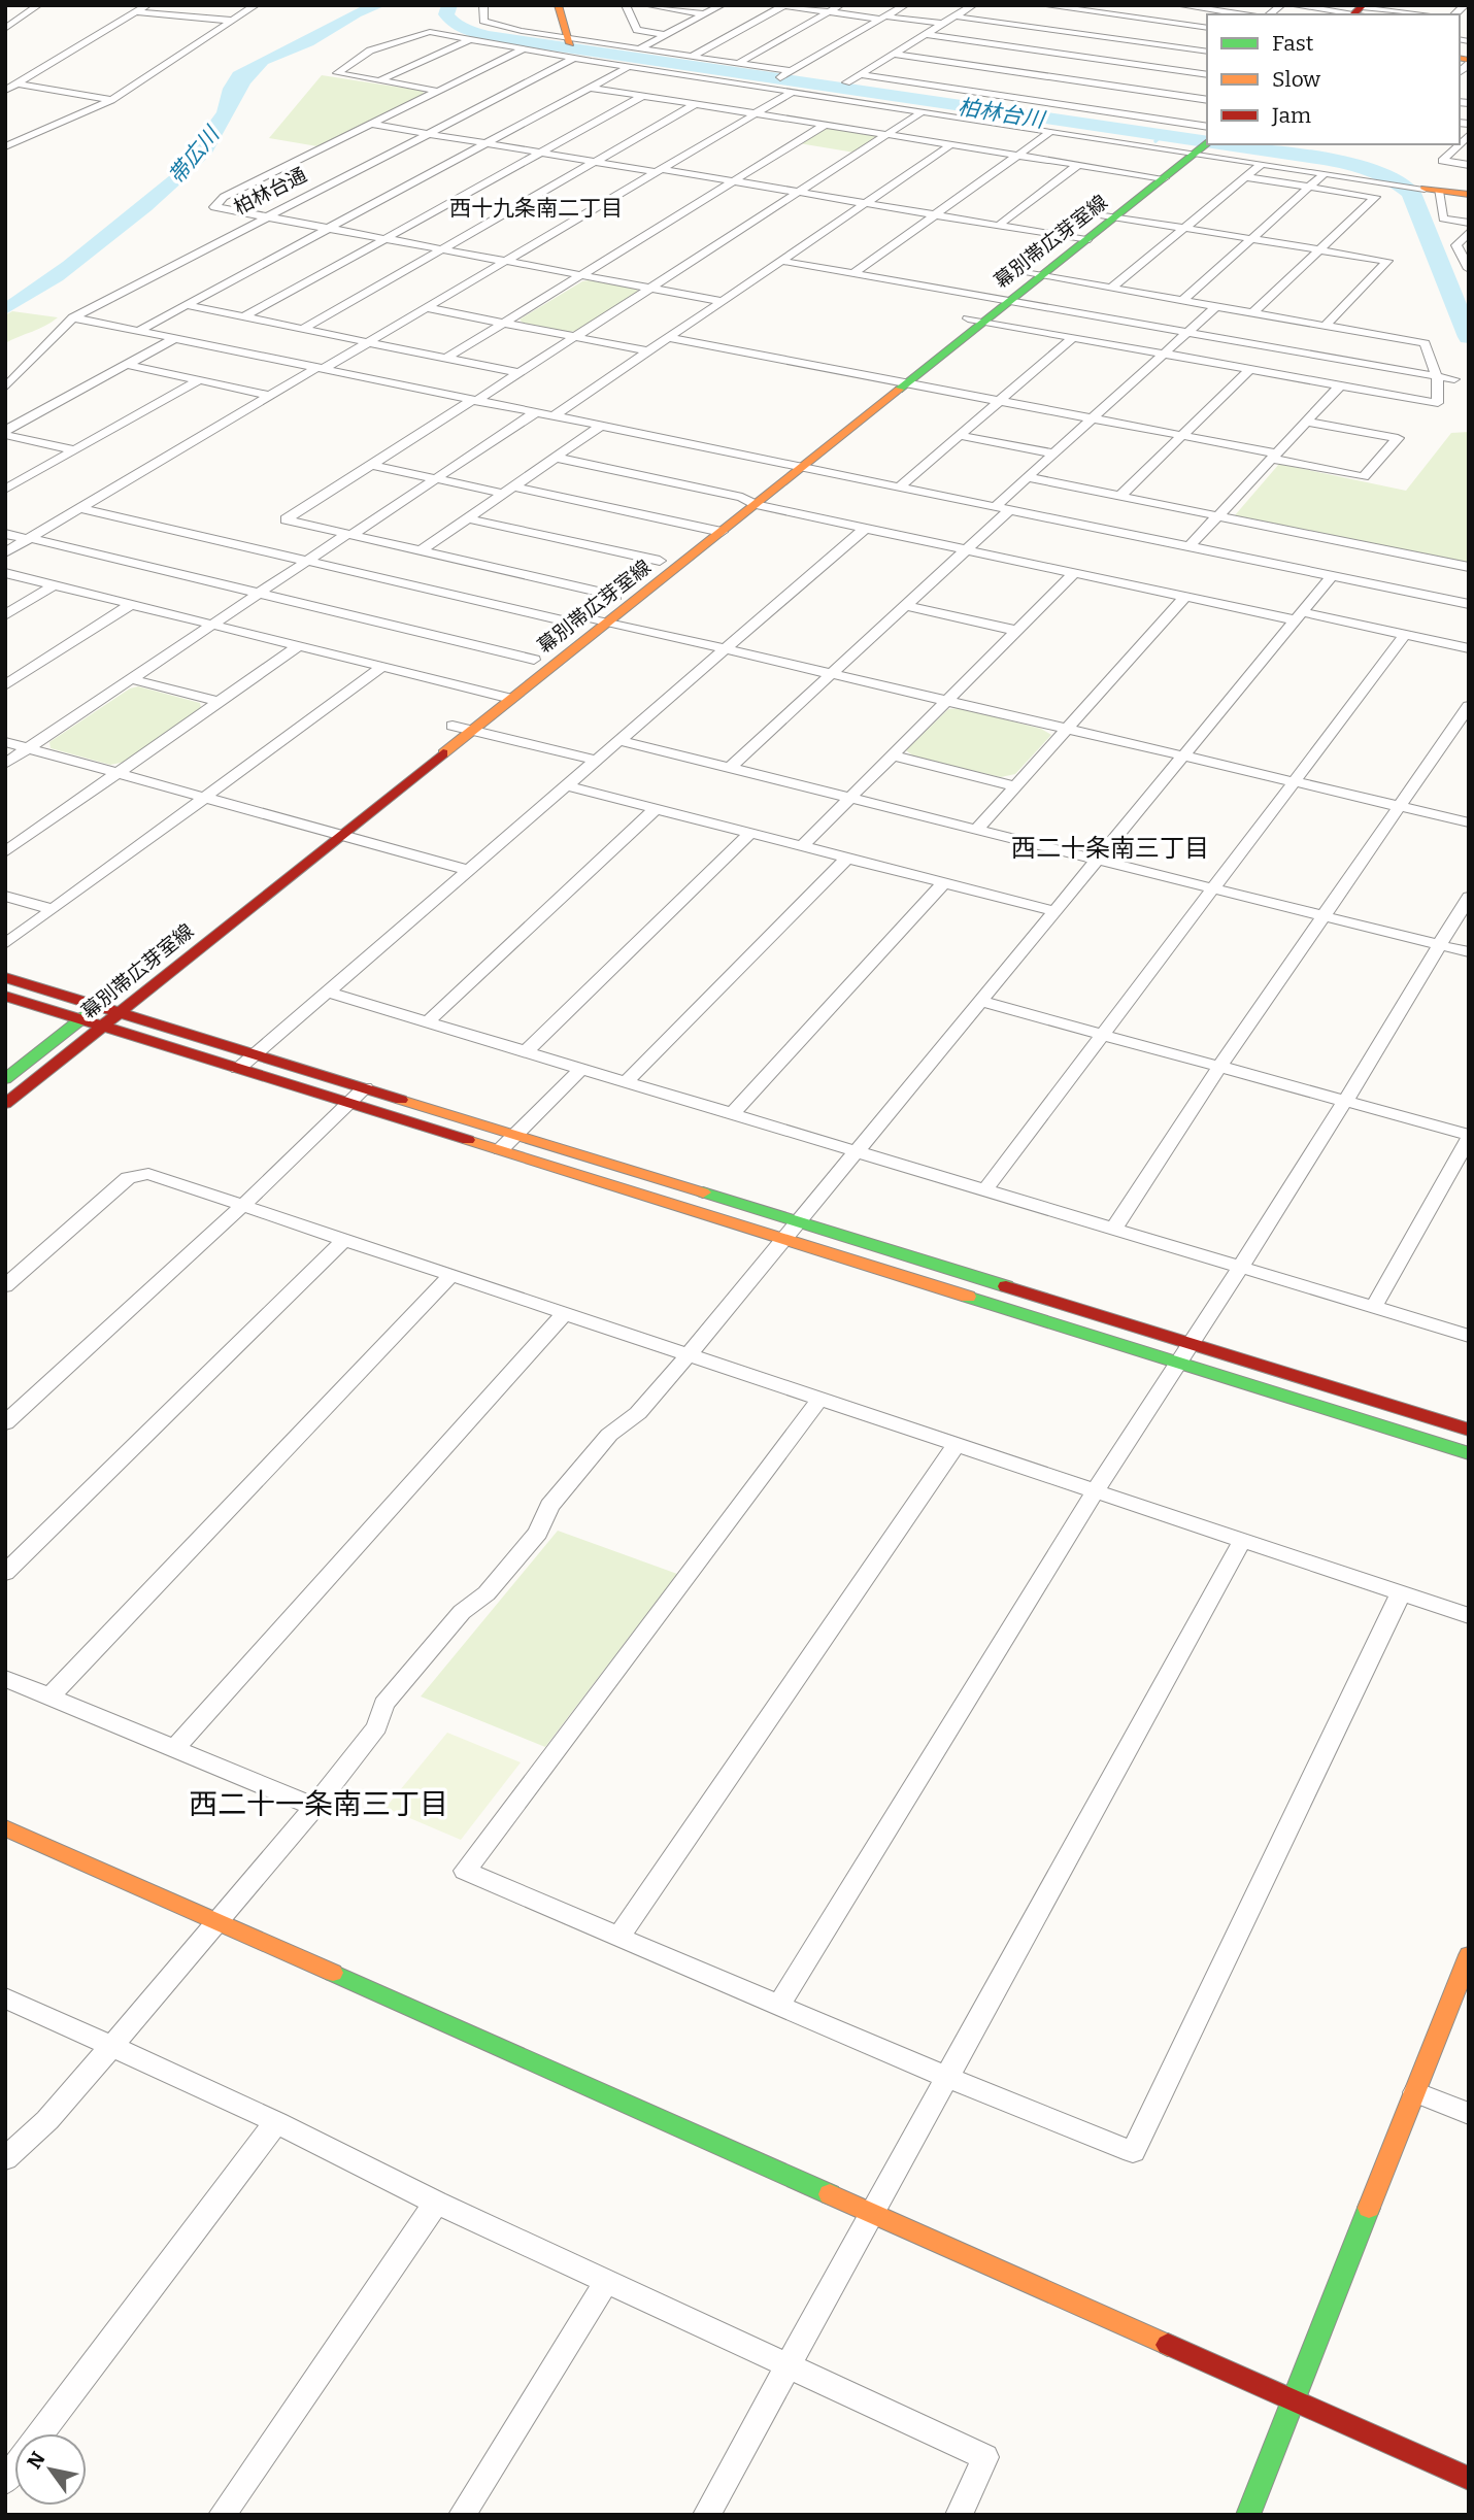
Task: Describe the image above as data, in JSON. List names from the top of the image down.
{
  "streets": {
    "main road": ["幕別帯広芽室線"],
    "street": ["柏林台通"]
  },
  "districts": ["西十九条南二丁目", "西二十条南三丁目", "西二十一条南三丁目"],
  "water": ["柏林台川", "帯広川"],
  "legend": ["Fast", "Slow", "Jam"],
  "north": "top left"
}
